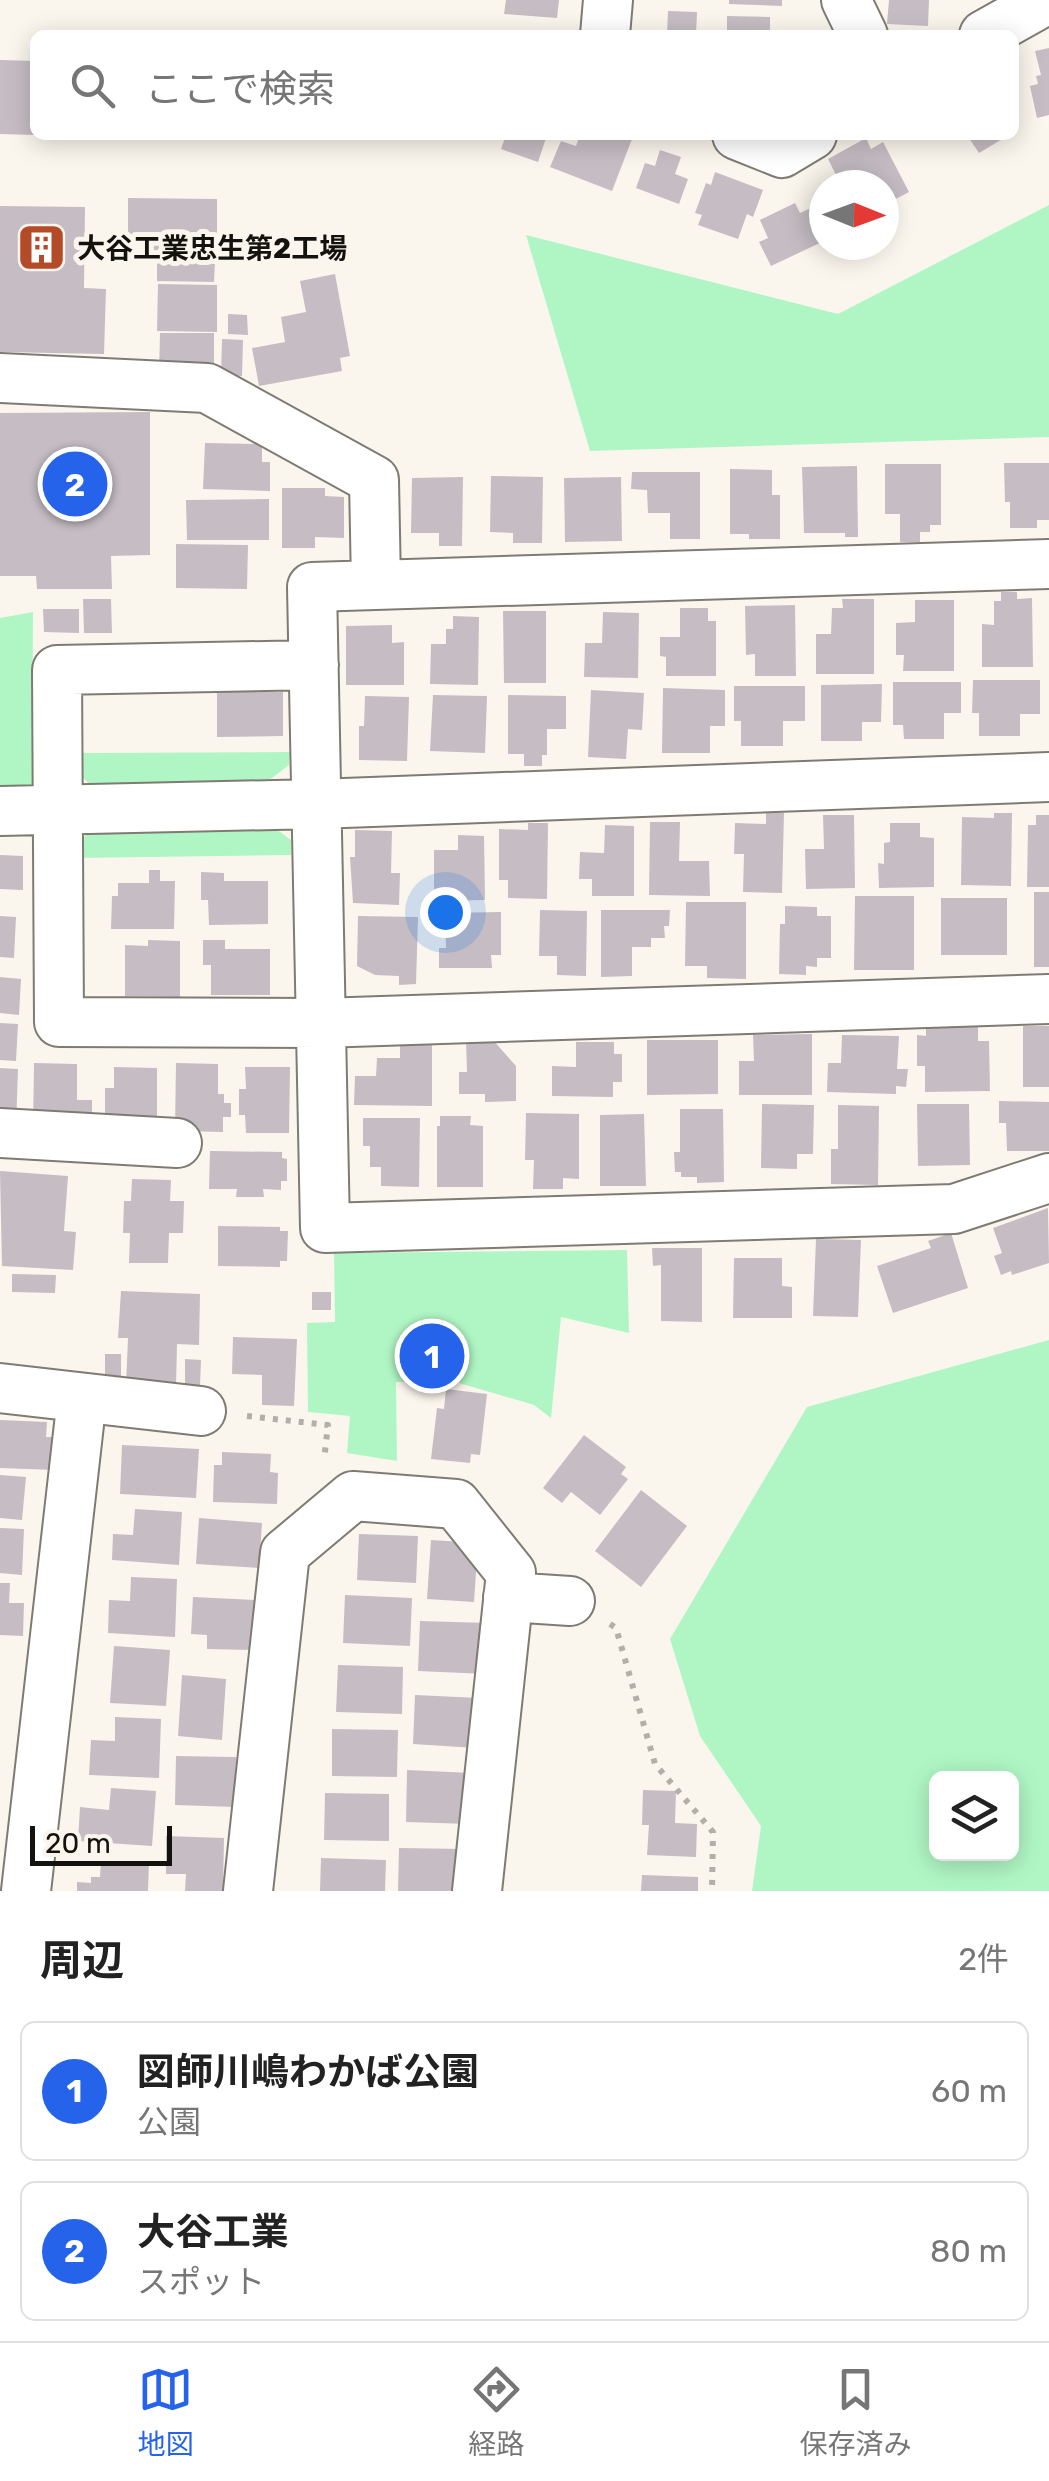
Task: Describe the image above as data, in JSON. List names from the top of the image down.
{
  "places": {
    "building": ["大谷工業忠生第2工場"]
  },
  "scale_bar": "20 m",
  "north": "right",
  "page": {
    "search": "ここで検索",
    "pins": ["2", "1"],
    "scale": "20 m",
    "heading": ["周辺", "2件"],
    "list": [
      {
        "mark": "1",
        "name": "図師川嶋わかば公園",
        "note": "公園",
        "value": "60 m"
      },
      {
        "mark": "2",
        "name": "大谷工業",
        "note": "スポット",
        "value": "80 m"
      }
    ],
    "nav": ["地図", "経路", "保存済み"]
  }
}
